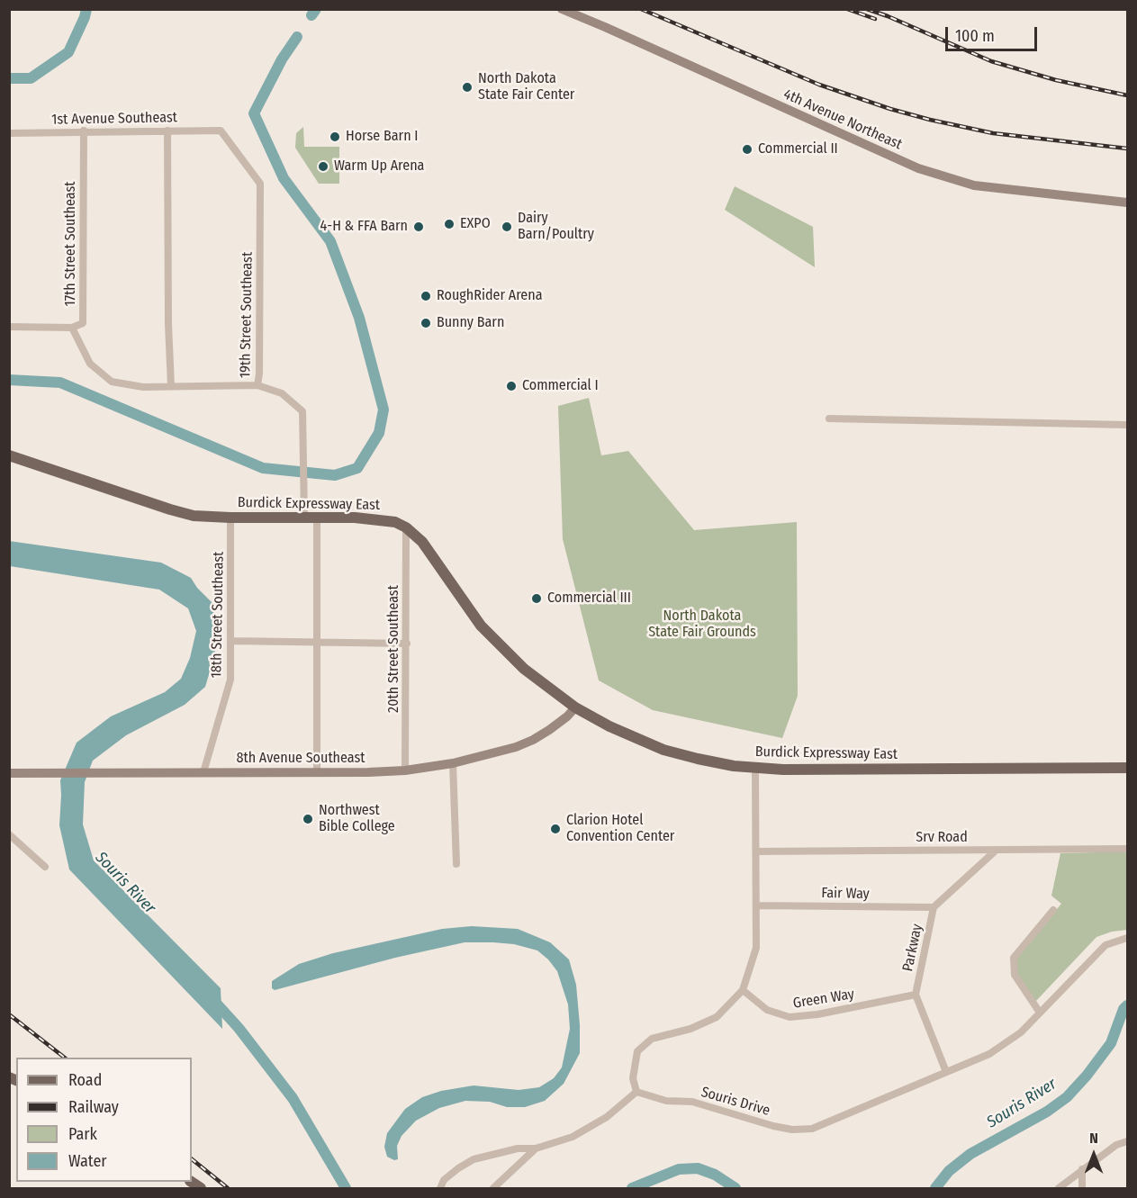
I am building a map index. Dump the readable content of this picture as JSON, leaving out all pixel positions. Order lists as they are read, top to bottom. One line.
{"streets":{"main road":["Burdick Expressway East"],"street":["1st Avenue Southeast","4th Avenue Northeast","17th Street Southeast","19th Street Southeast","18th Street Southeast","20th Street Southeast","8th Avenue Southeast","Srv Road","Fair Way","Parkway","Green Way","Souris Drive"]},"crossings":[["1st Avenue Southeast","17th Street Southeast"],["1st Avenue Southeast","19th Street Southeast"],["19th Street Southeast","Burdick Expressway East"],["Burdick Expressway East","18th Street Southeast"],["Burdick Expressway East","20th Street Southeast"],["Burdick Expressway East","8th Avenue Southeast"],["18th Street Southeast","8th Avenue Southeast"],["20th Street Southeast","8th Avenue Southeast"],["Srv Road","Parkway"],["Fair Way","Parkway"],["Parkway","Green Way"],["Parkway","Souris Drive"]],"water":["Souris River"],"parks":["North Dakota State Fair Grounds"],"places":["North Dakota State Fair Center","Horse Barn I","Commercial II","Warm Up Arena","EXPO","4-H & FFA Barn","Dairy Barn/Poultry","RoughRider Arena","Bunny Barn","Commercial I","Commercial III","Northwest Bible College","Clarion Hotel Convention Center"],"legend":["Road","Railway","Park","Water"],"scale_bar":"100 m","north":"top"}
